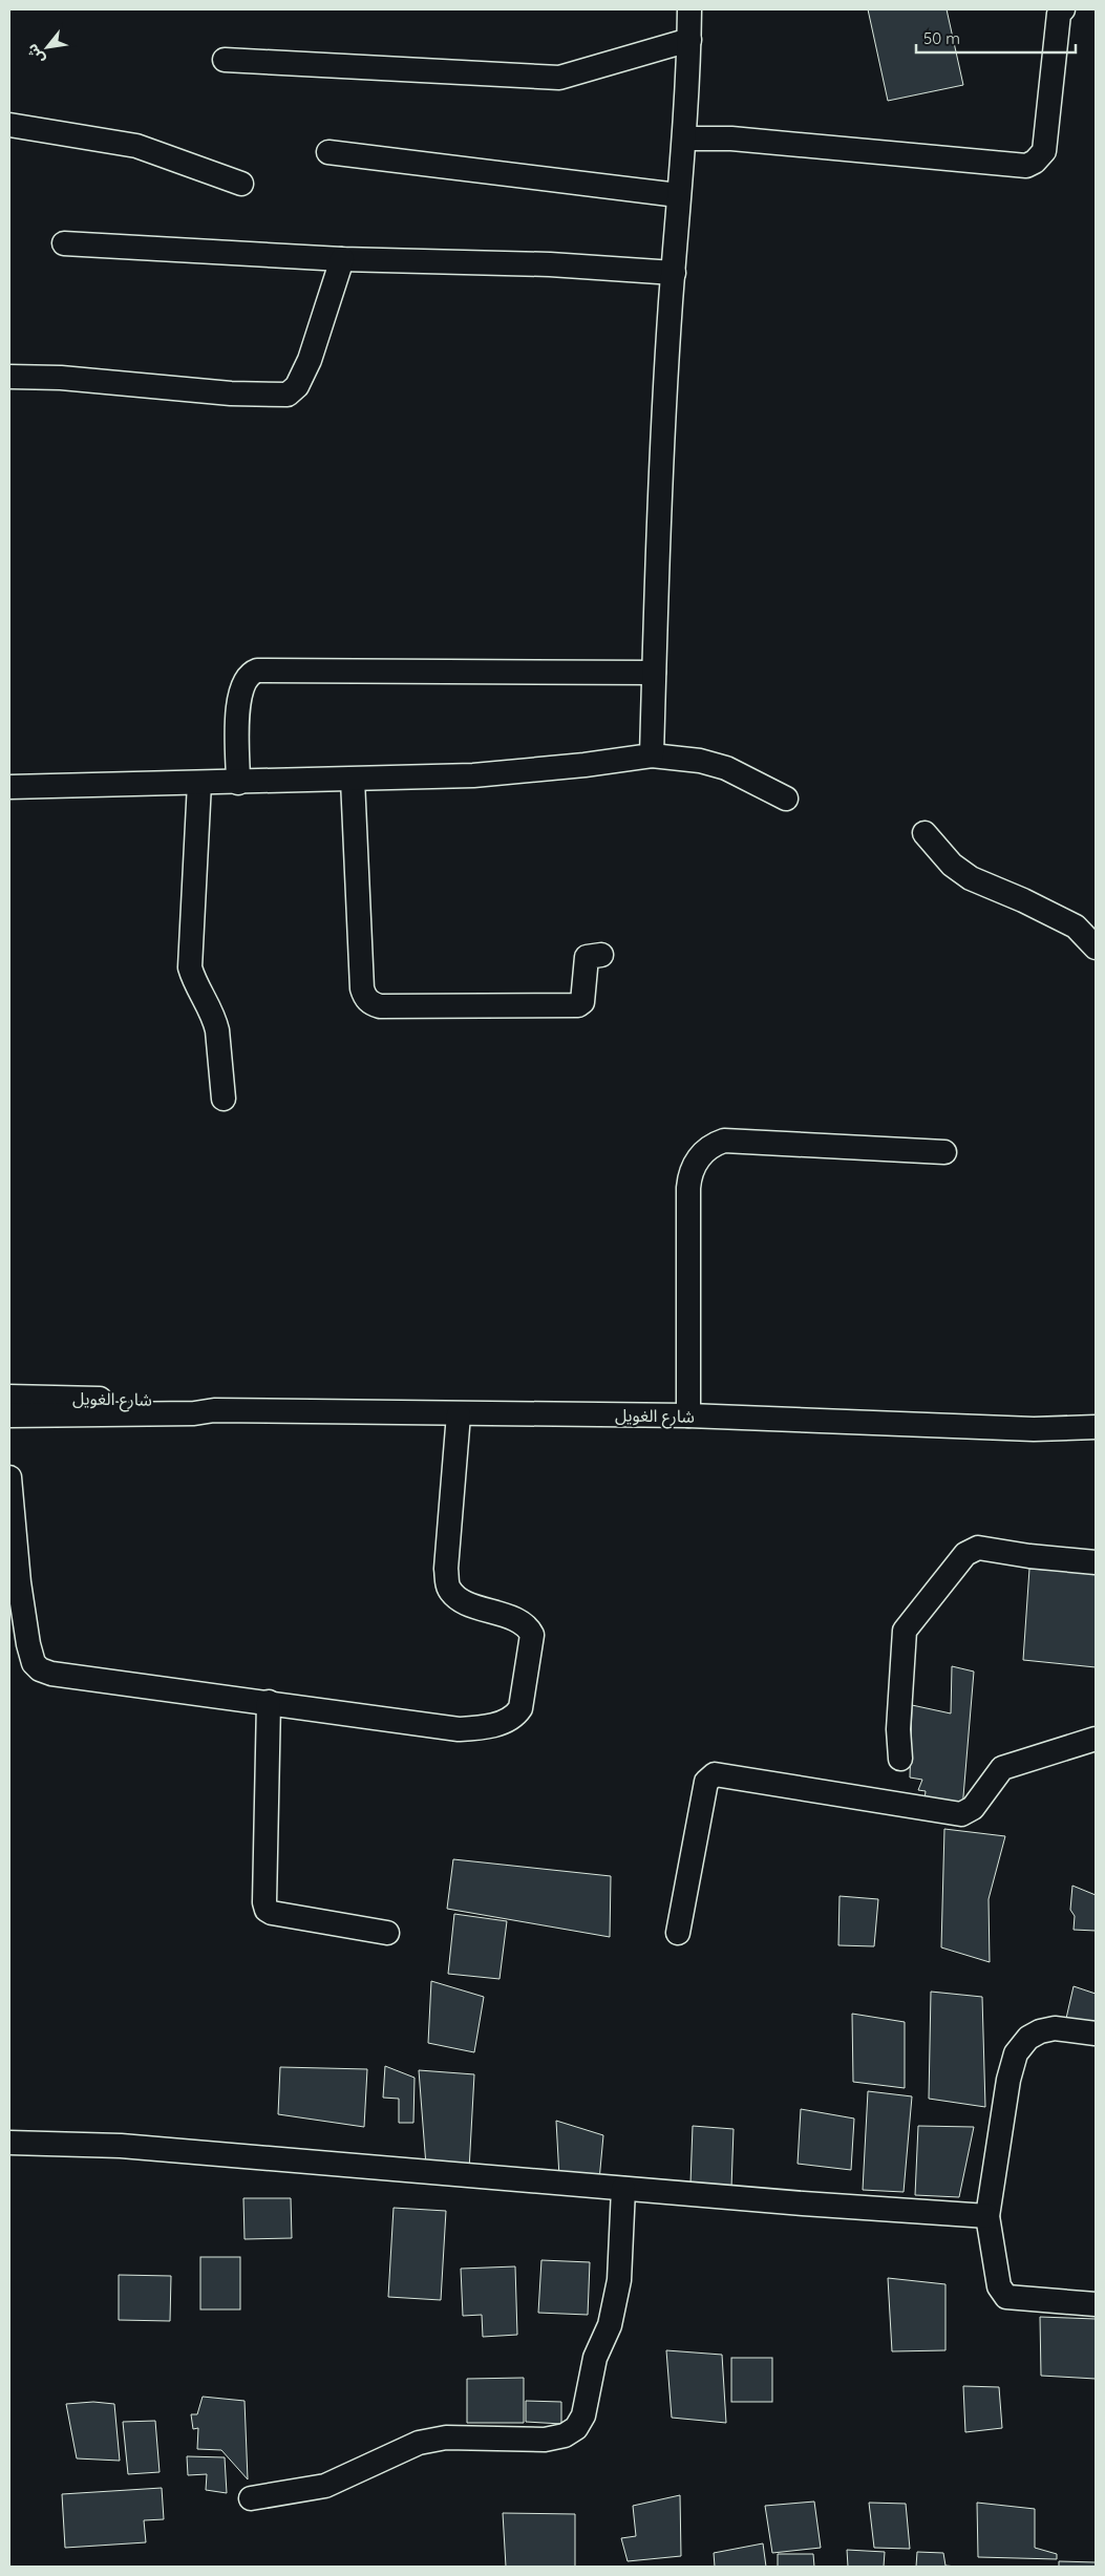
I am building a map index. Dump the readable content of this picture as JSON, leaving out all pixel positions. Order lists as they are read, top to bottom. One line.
{"streets":{"street":["شارع الغويل"]},"scale_bar":"50 m","north":"bottom left"}
